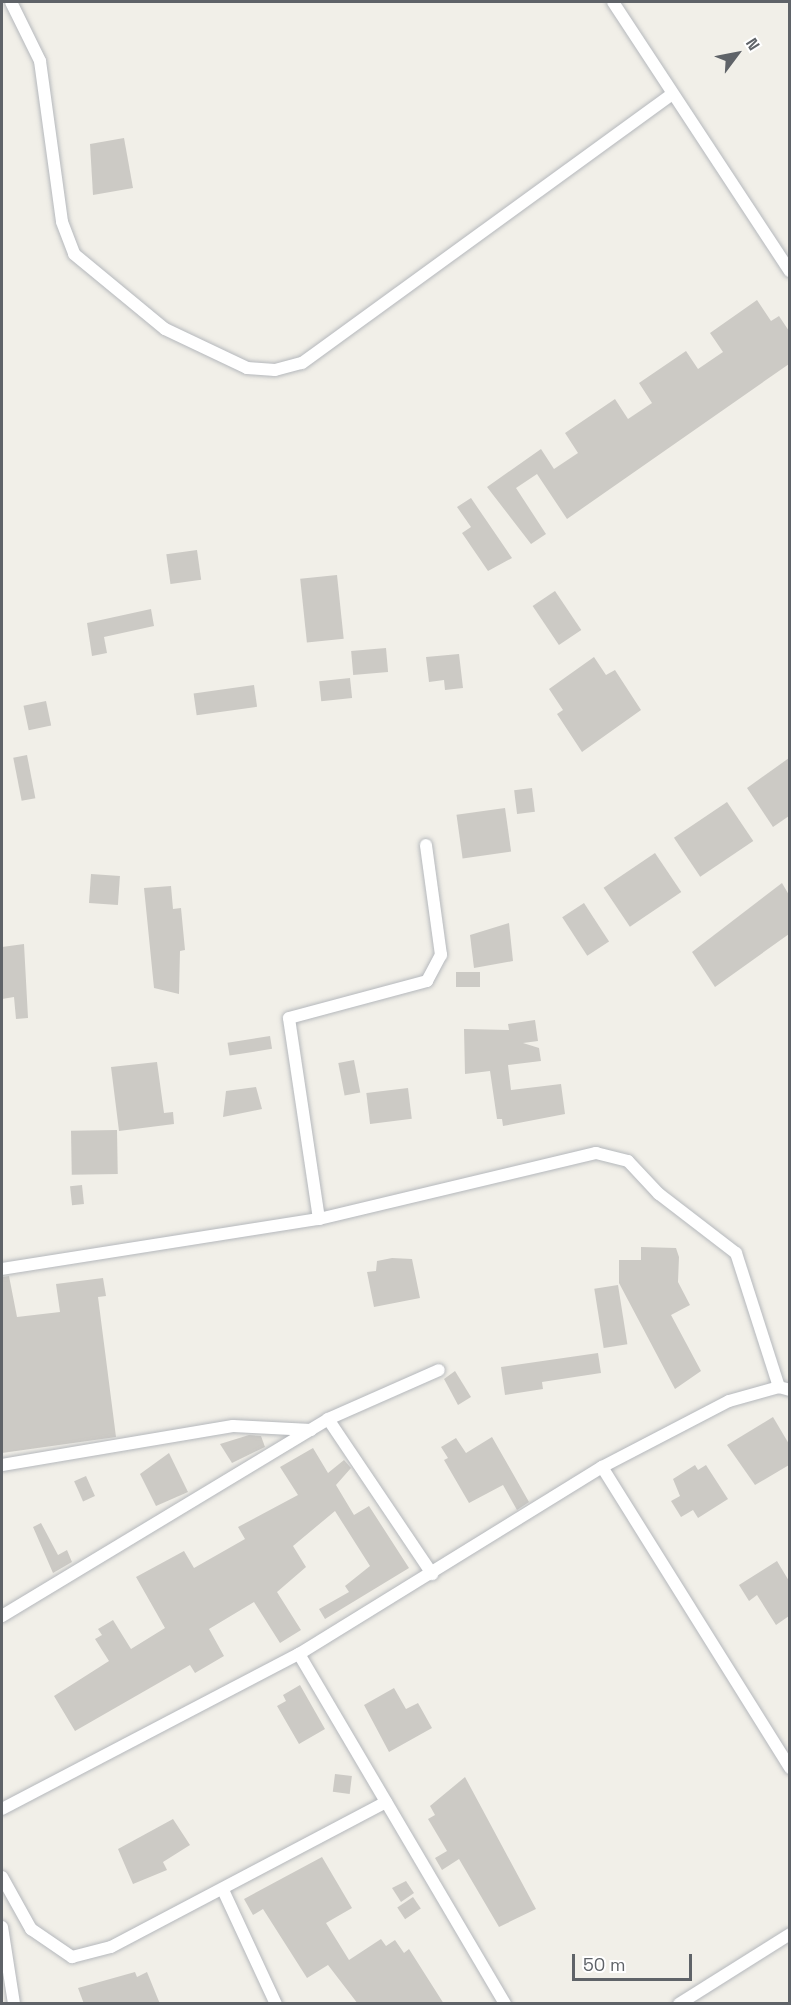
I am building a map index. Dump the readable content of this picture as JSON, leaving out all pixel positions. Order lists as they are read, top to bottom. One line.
{"scale_bar":"50 m","north":"top right"}
